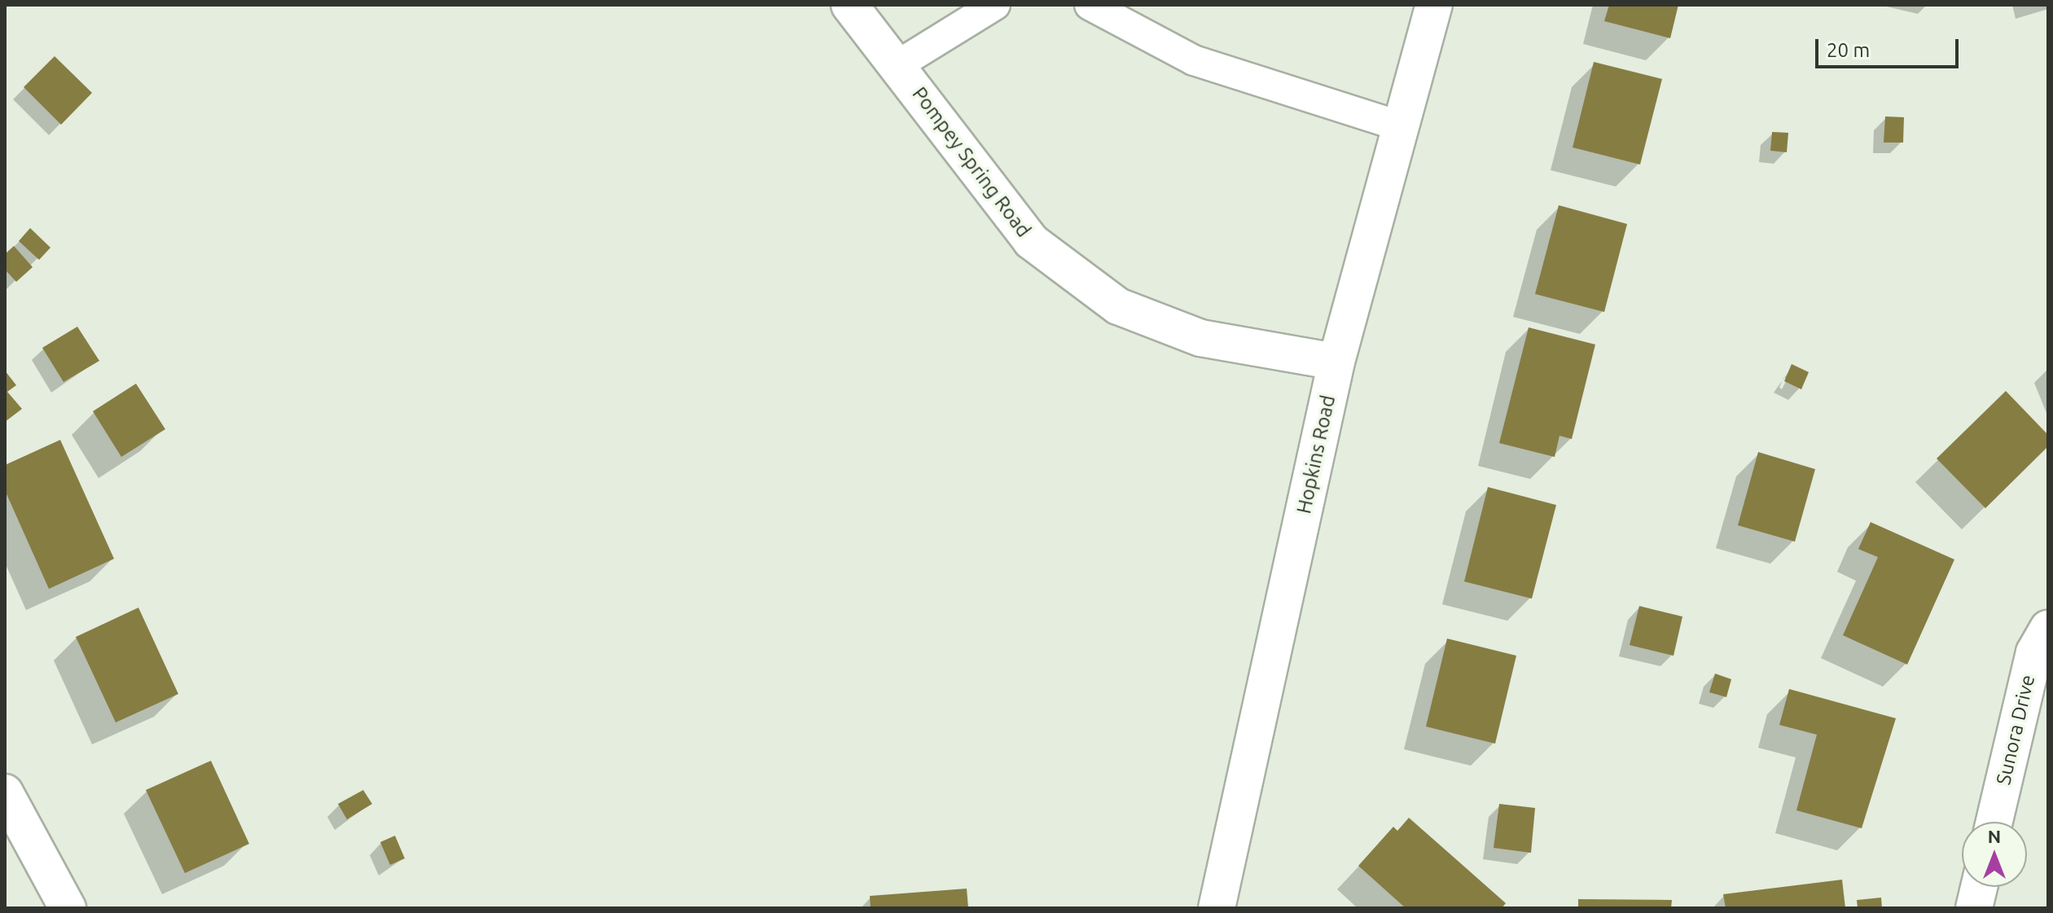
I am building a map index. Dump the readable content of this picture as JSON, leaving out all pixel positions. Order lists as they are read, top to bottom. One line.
{"streets":{"street":["Pompey Spring Road","Hopkins Road","Sunora Drive"]},"crossings":[["Pompey Spring Road","Hopkins Road"]],"scale_bar":"20 m","north":"top"}
